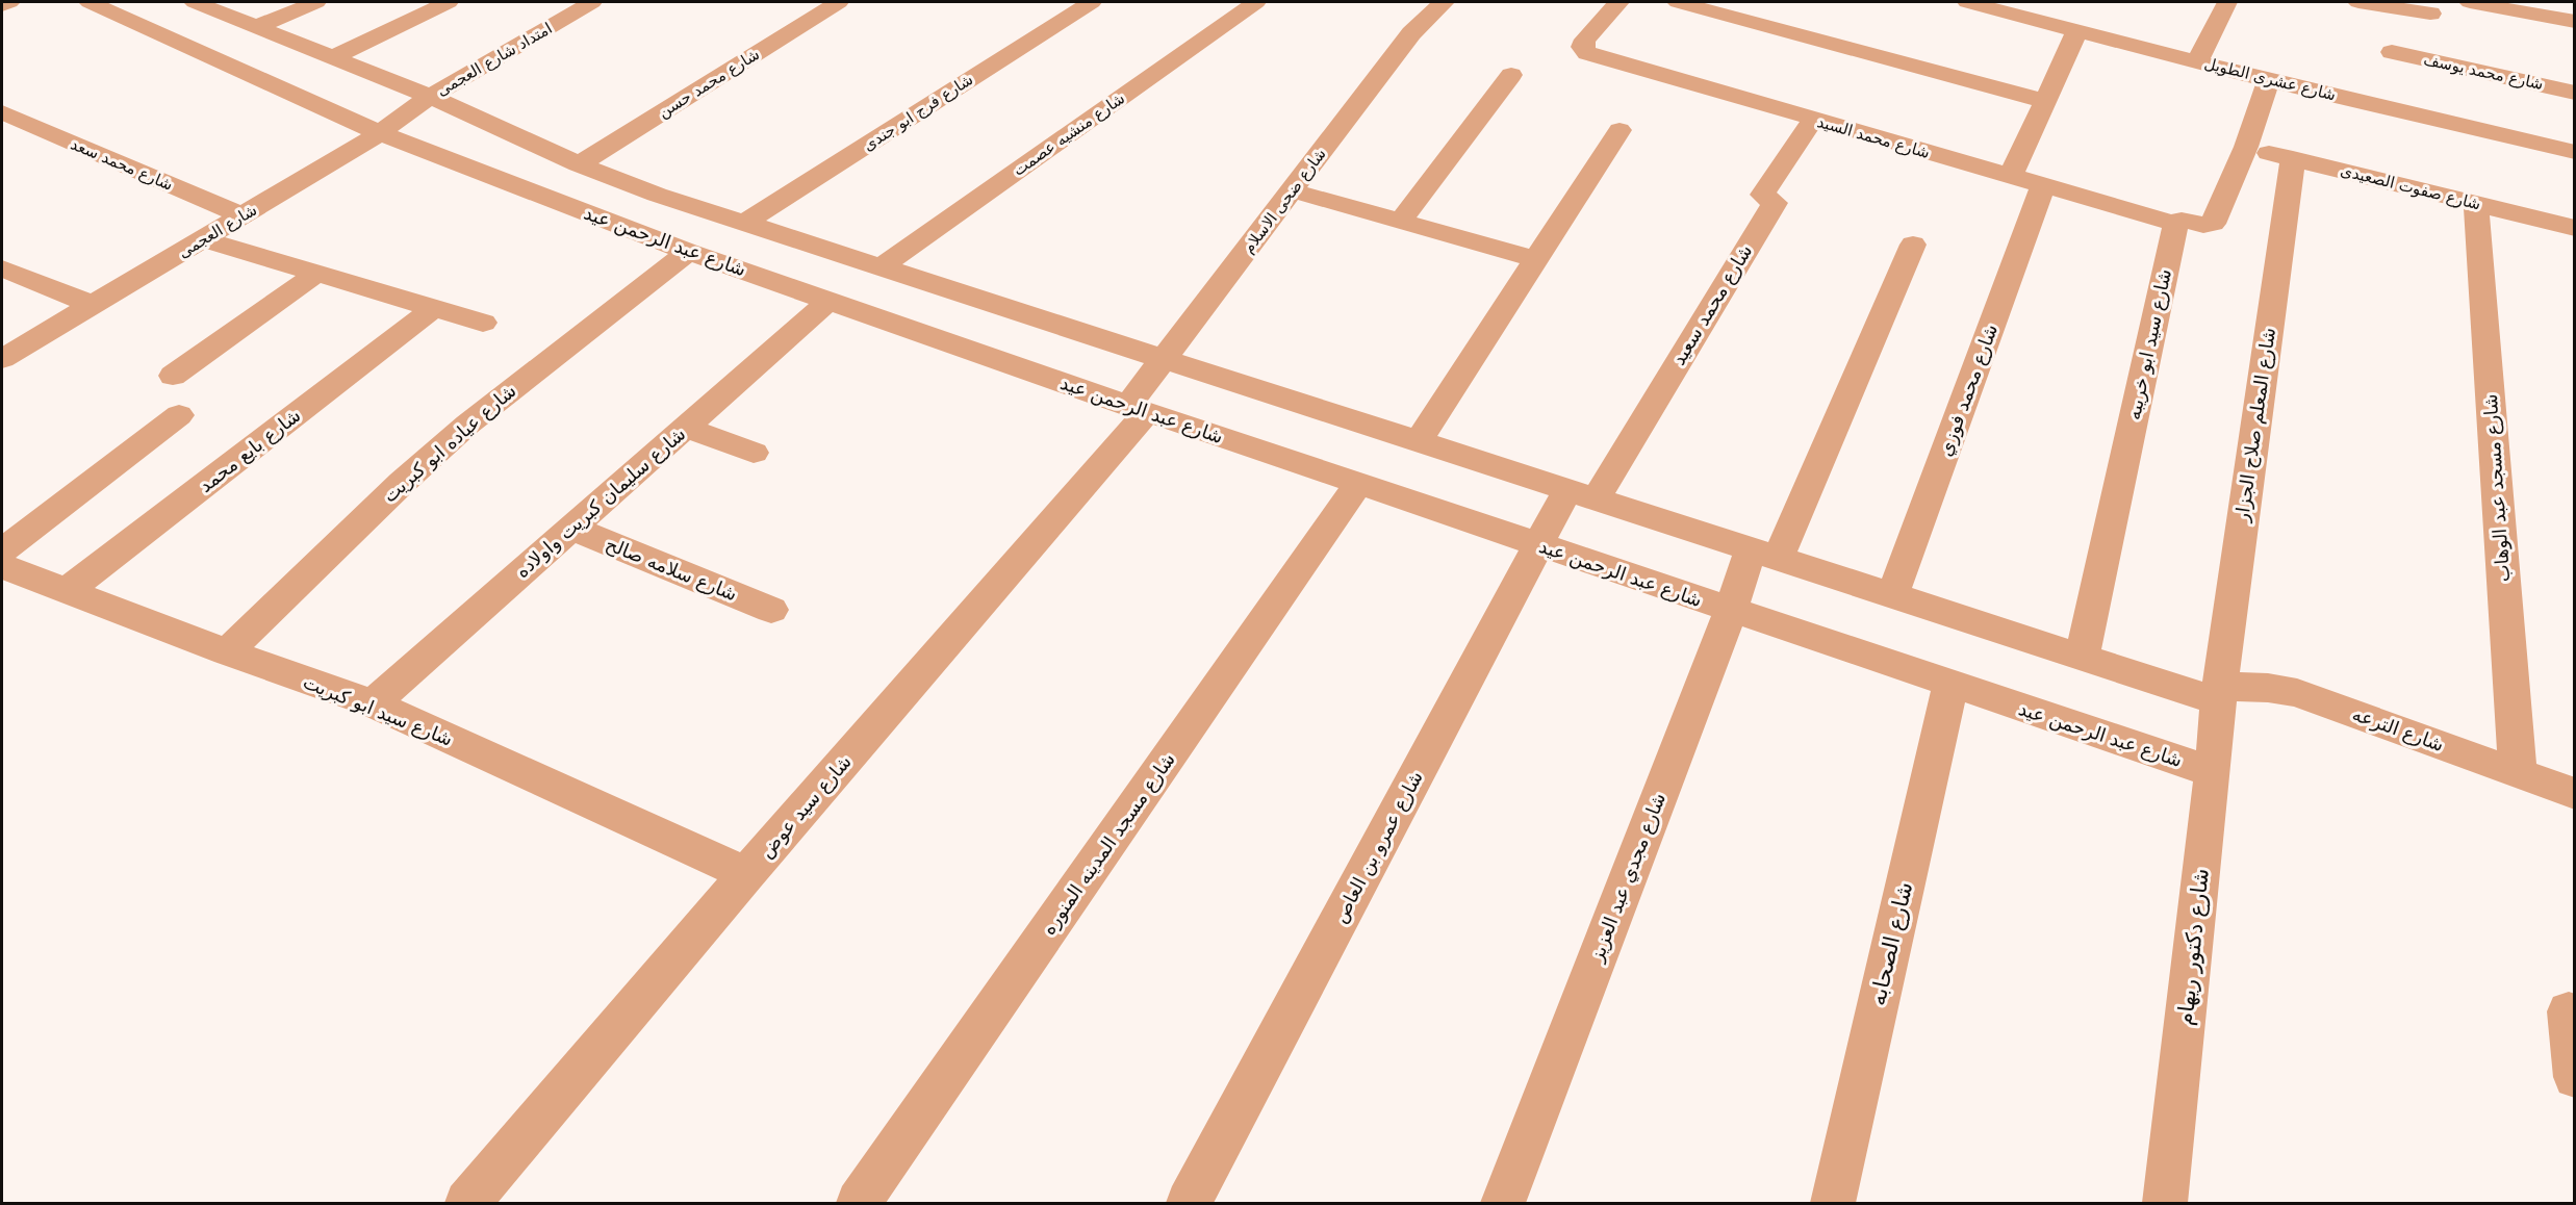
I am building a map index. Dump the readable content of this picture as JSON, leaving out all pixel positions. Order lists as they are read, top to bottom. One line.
{"streets":{"street":["امتداد شارع العجمى","شارع محمد يوسف","شارع عشرى الطويل","شارع محمد حسن","شارع فرج ابو جندى","شارع منشيه عصمت","شارع محمد السيد","شارع محمد سعد","شارع صفوت الصعيدى","شارع ضحى الاسلام","شارع العجمى","شارع عبد الرحمن عيد","شارع محمد سعيد","شارع سيد ابو خريبه","شارع محمد فوزي","شارع المعلم صلاح الجزار","شارع عياده ابو كبريت","شارع بايع محمد","شارع مسجد عبد الوهاب","شارع سليمان كبريت واولاده","شارع سلامه صالح","شارع سيد ابو كبريت","شارع الترعه","شارع سيد عوض","شارع مسجد المدينه المنوره","شارع عمرو بن العاص","شارع مجدي عبد العزيز","شارع الصحابه","شارع دكتور ريهام"]},"crossings":[["امتداد شارع العجمى","شارع العجمى"],["شارع محمد السيد","شارع محمد سعيد"],["شارع محمد السيد","شارع سيد ابو خريبه"],["شارع محمد السيد","شارع محمد فوزي"],["شارع محمد سعد","شارع العجمى"],["شارع صفوت الصعيدى","شارع المعلم صلاح الجزار"],["شارع صفوت الصعيدى","شارع مسجد عبد الوهاب"],["شارع ضحى الاسلام","شارع عبد الرحمن عيد"],["شارع ضحى الاسلام","شارع سيد عوض"],["شارع العجمى","شارع عبد الرحمن عيد"],["شارع عبد الرحمن عيد","شارع عياده ابو كبريت"],["شارع عبد الرحمن عيد","شارع سليمان كبريت واولاده"],["شارع عبد الرحمن عيد","شارع سيد عوض"],["شارع عبد الرحمن عيد","شارع مسجد المدينه المنوره"],["شارع عبد الرحمن عيد","شارع عمرو بن العاص"],["شارع عبد الرحمن عيد","شارع مجدي عبد العزيز"],["شارع عبد الرحمن عيد","شارع الصحابه"],["شارع عبد الرحمن عيد","شارع دكتور ريهام"],["شارع محمد سعيد","شارع عمرو بن العاص"],["شارع المعلم صلاح الجزار","شارع الترعه"],["شارع المعلم صلاح الجزار","شارع دكتور ريهام"],["شارع عياده ابو كبريت","شارع سيد ابو كبريت"],["شارع بايع محمد","شارع سيد ابو كبريت"],["شارع مسجد عبد الوهاب","شارع الترعه"],["شارع سليمان كبريت واولاده","شارع سلامه صالح"],["شارع سليمان كبريت واولاده","شارع سيد ابو كبريت"],["شارع سيد ابو كبريت","شارع سيد عوض"],["شارع الترعه","شارع دكتور ريهام"]]}
